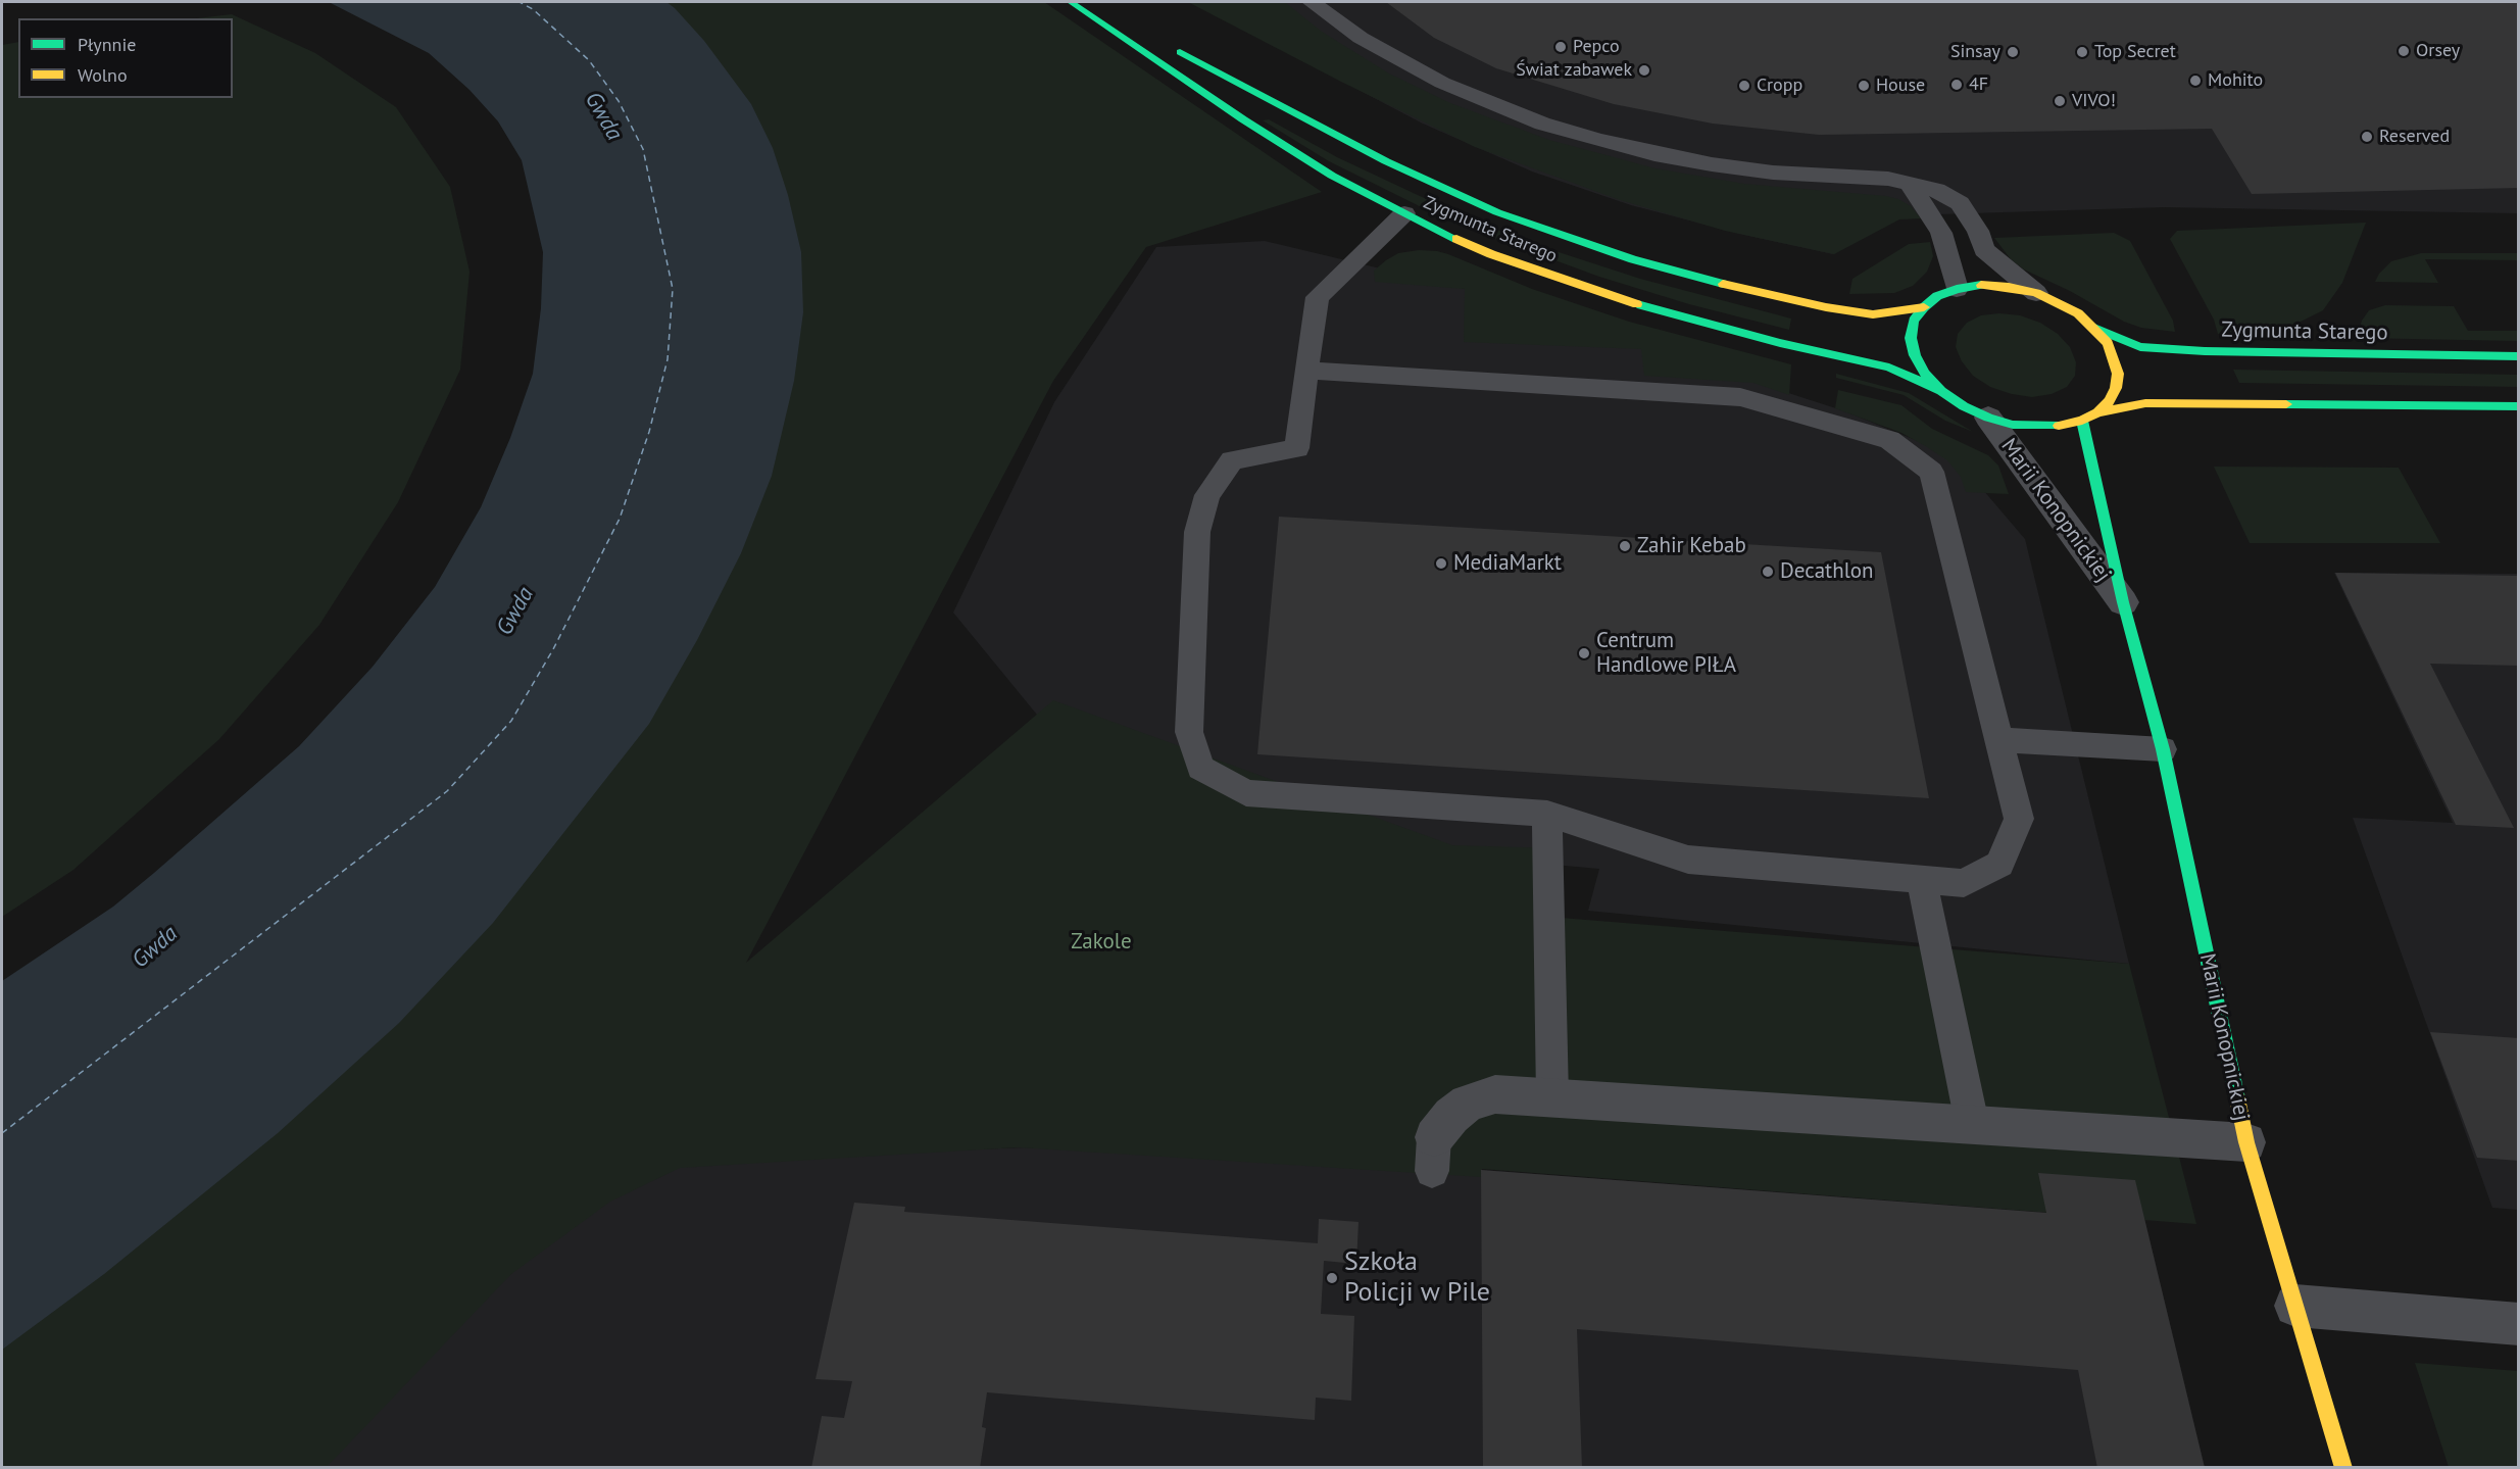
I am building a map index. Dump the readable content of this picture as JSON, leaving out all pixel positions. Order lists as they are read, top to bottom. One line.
{"streets":{"street":["Zygmunta Starego","Marii Konopnickiej"]},"crossings":[["Zygmunta Starego","Marii Konopnickiej"]],"water":["Gwda"],"parks":["Zakole"],"places":["Pepco","Orsey","Sinsay","Top Secret","Świat zabawek","Mohito","4F","Cropp","House","VIVO!","Reserved","Zahir Kebab","MediaMarkt","Decathlon","Centrum Handlowe PIŁA","Szkoła Policji w Pile"],"legend":["Płynnie","Wolno"]}
